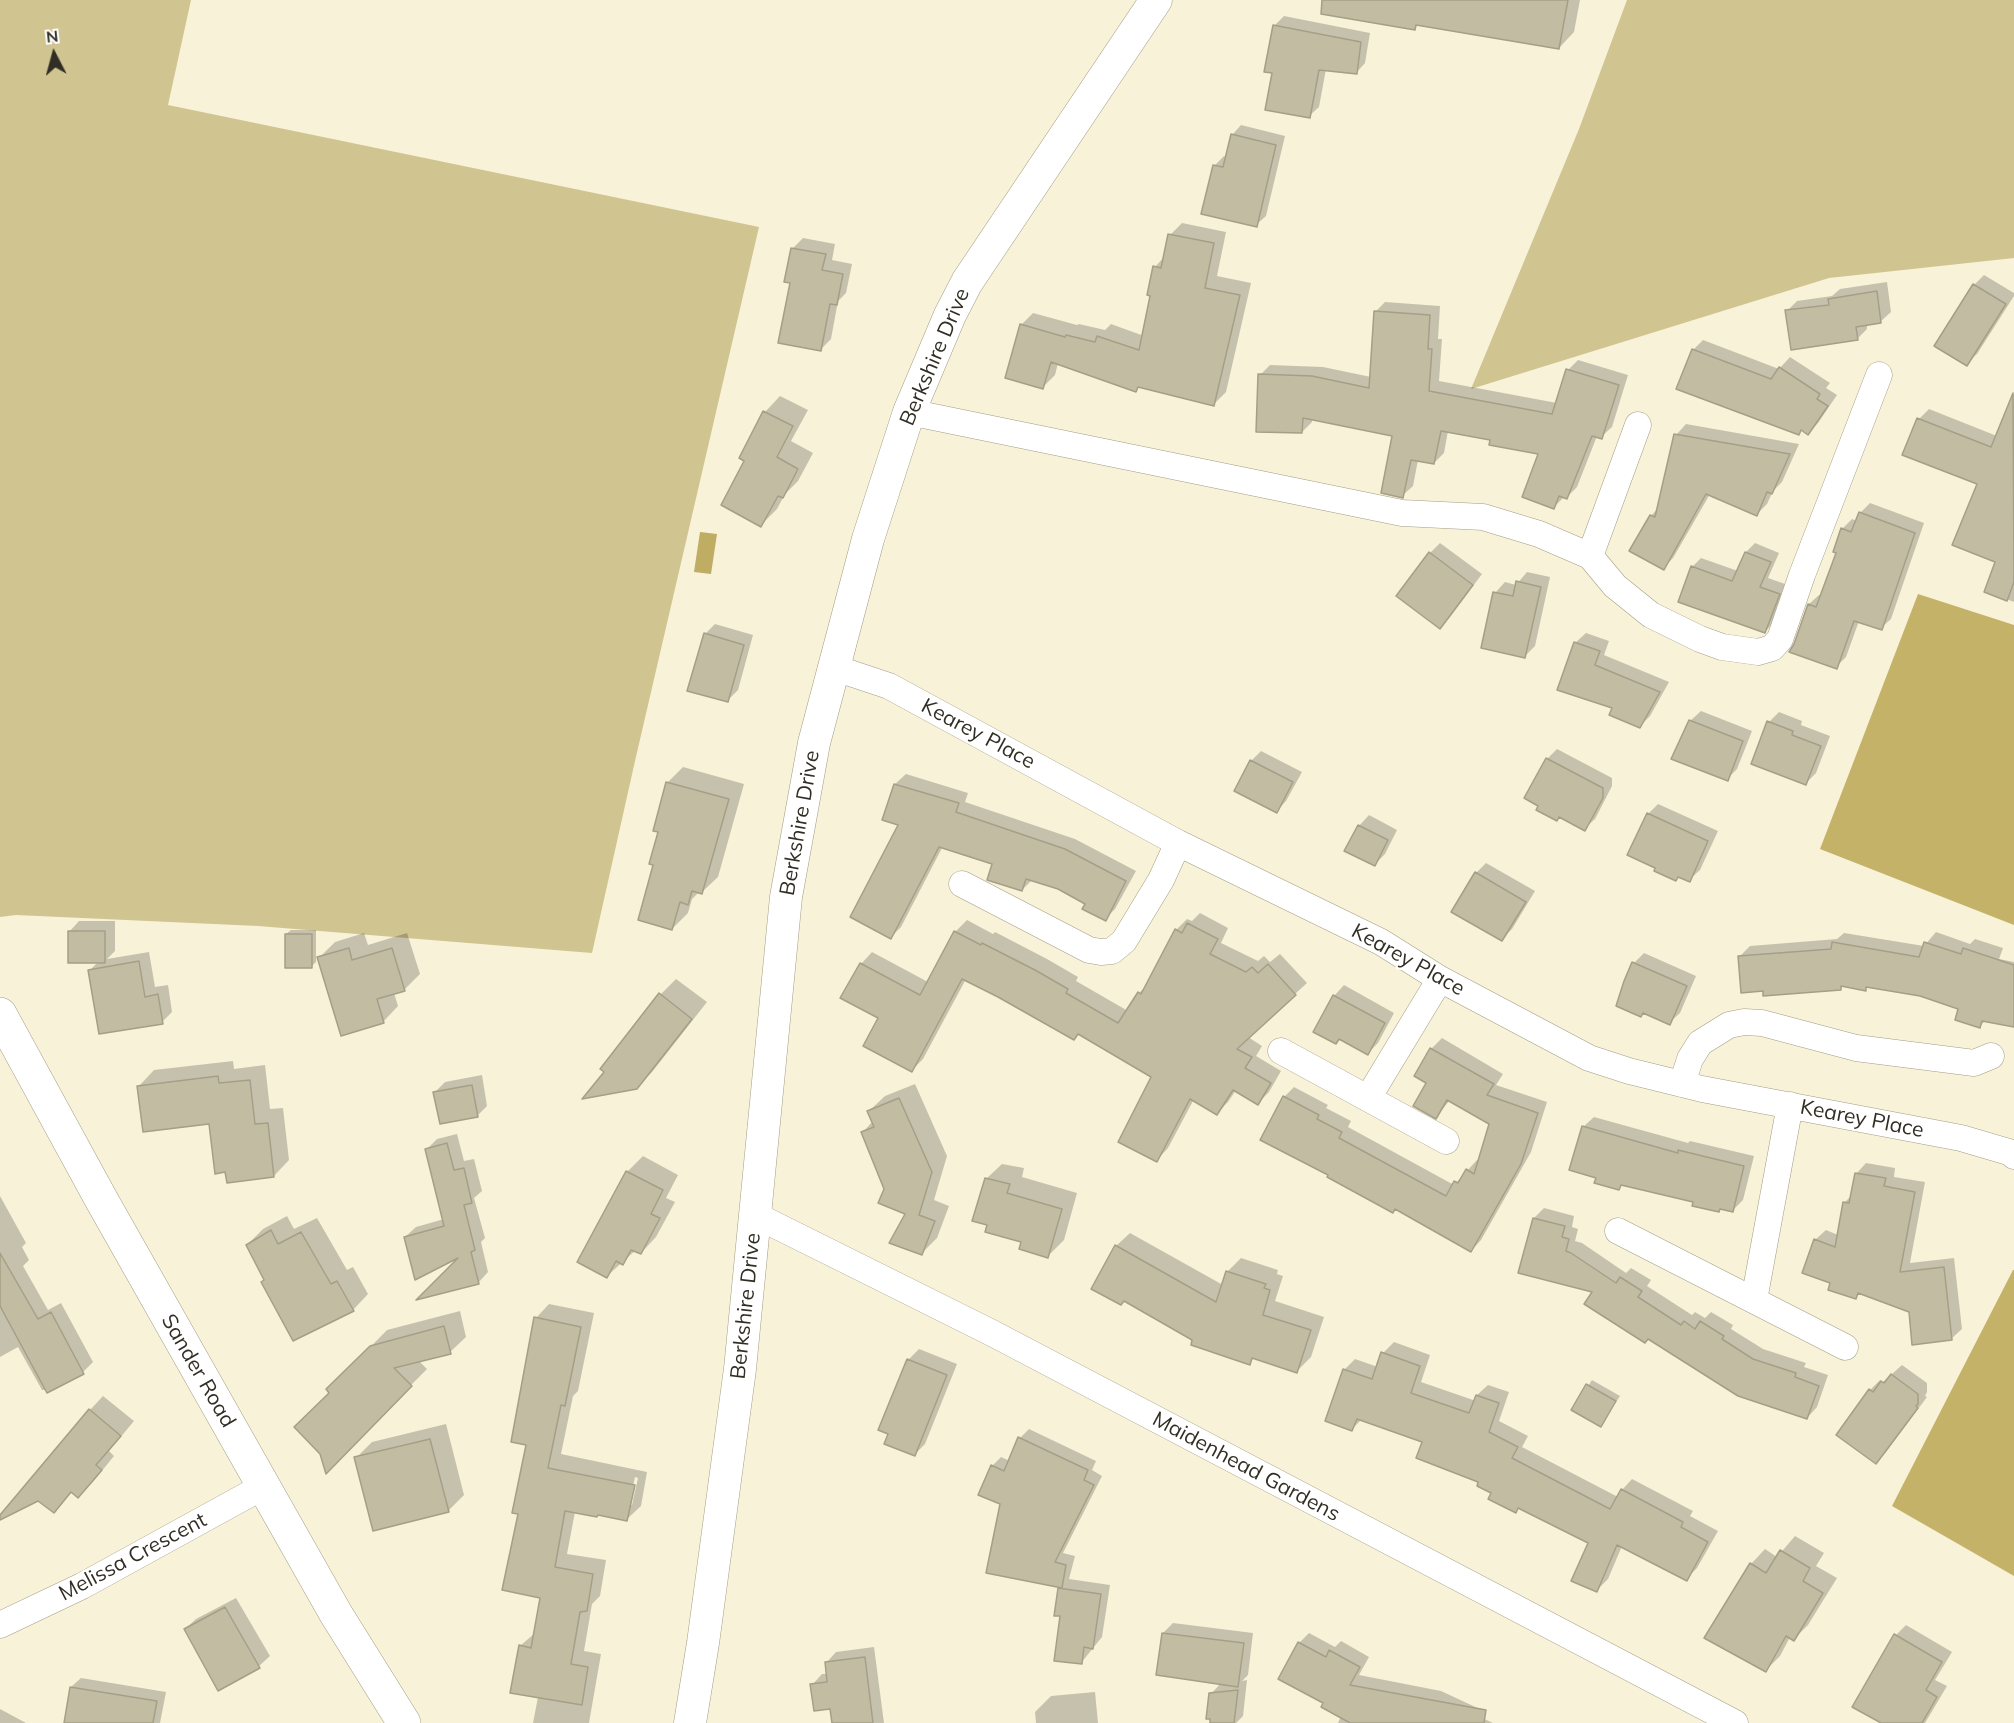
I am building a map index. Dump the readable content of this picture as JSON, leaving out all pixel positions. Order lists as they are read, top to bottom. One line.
{"streets":{"main road":["Sander Road"],"street":["Berkshire Drive","Kearey Place","Maidenhead Gardens","Melissa Crescent"]},"crossings":[["Berkshire Drive","Kearey Place"],["Berkshire Drive","Maidenhead Gardens"],["Sander Road","Melissa Crescent"]],"north":"top"}
